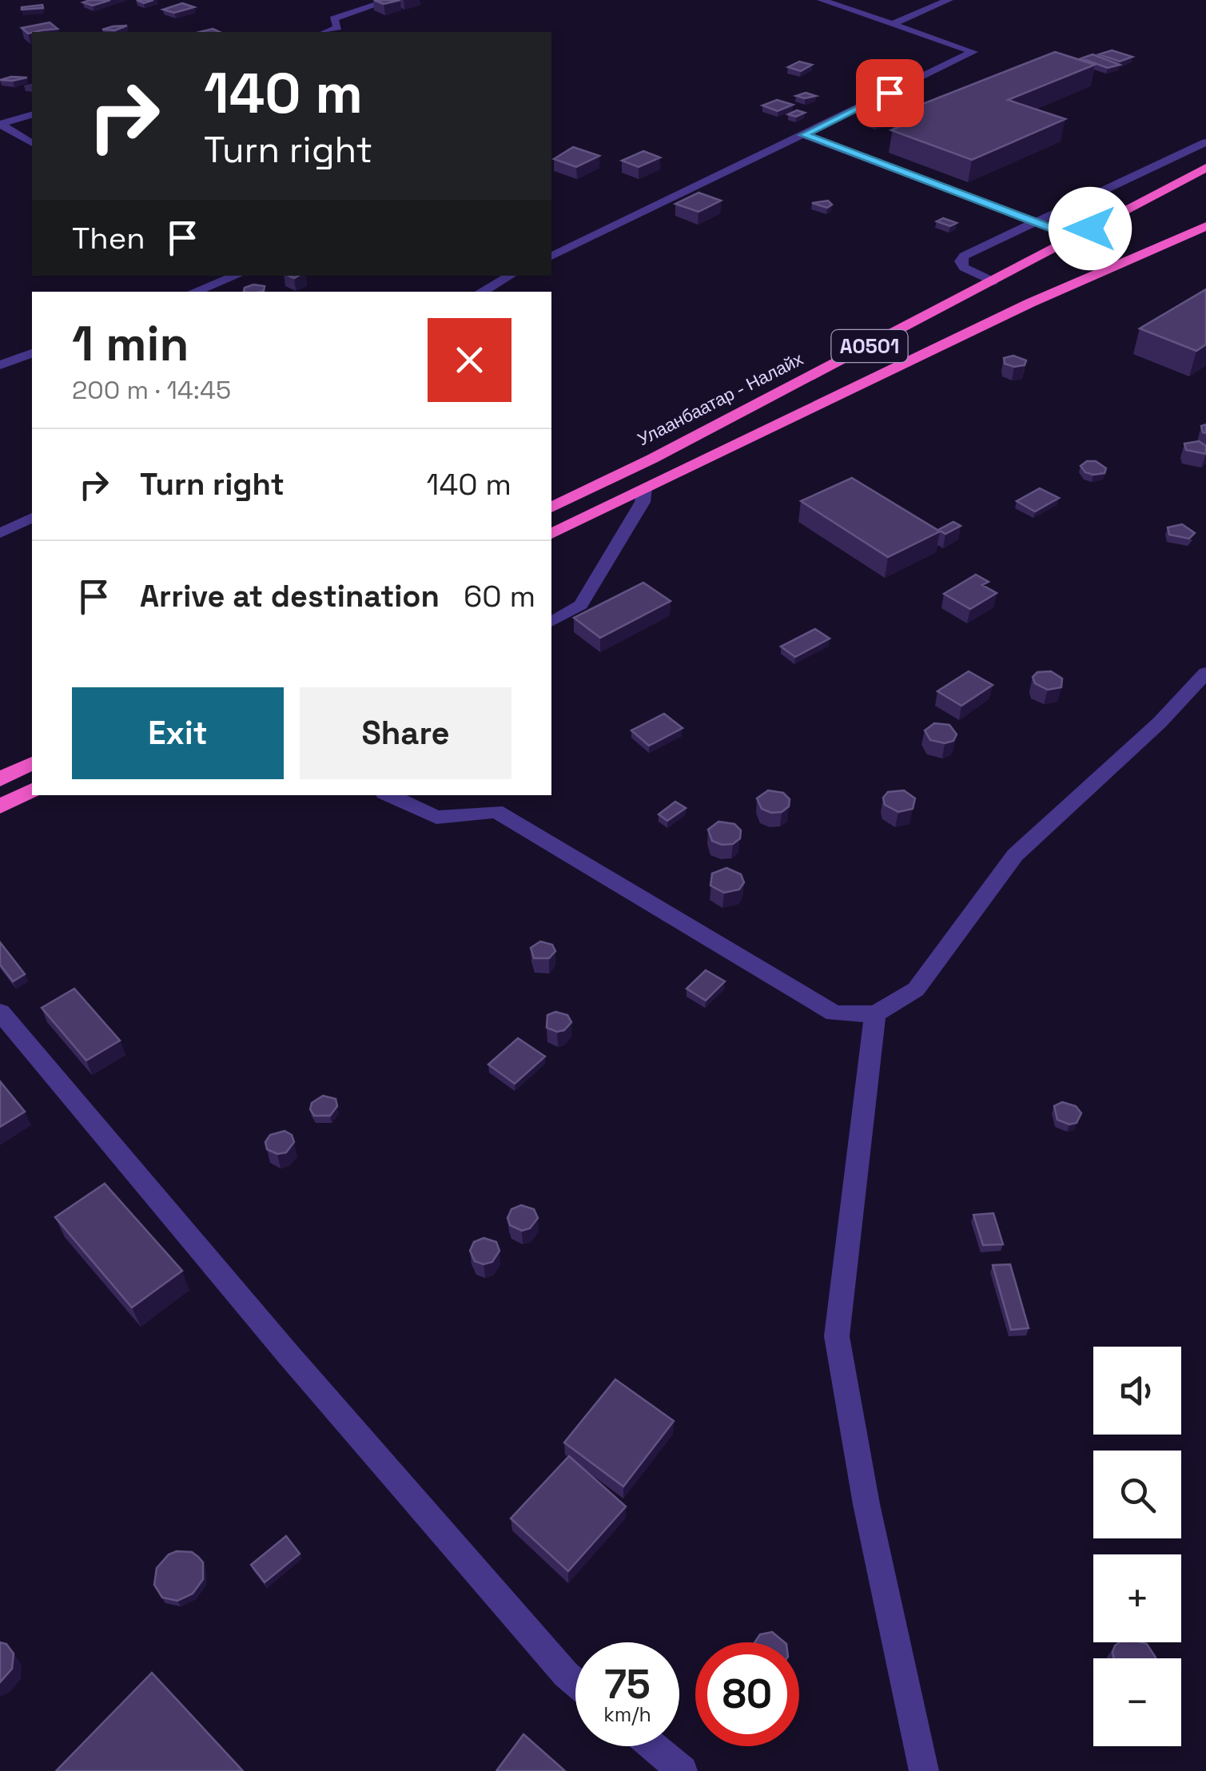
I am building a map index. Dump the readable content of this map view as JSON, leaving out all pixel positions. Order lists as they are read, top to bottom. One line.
{"streets":{"highway":["A0501","Улаанбаатар - Налайх"]},"page":{"turn":["140 m","Turn right"],"then":"Then","heading":["1 min","200 m · 14:45"],"list":[{"name":"Turn right","value":"140 m"},{"name":"Arrive at destination","value":"60 m"}],"buttons":["Exit","Share"],"map_buttons":["+","−"],"speed":"75 km/h","limit":"80"}}
